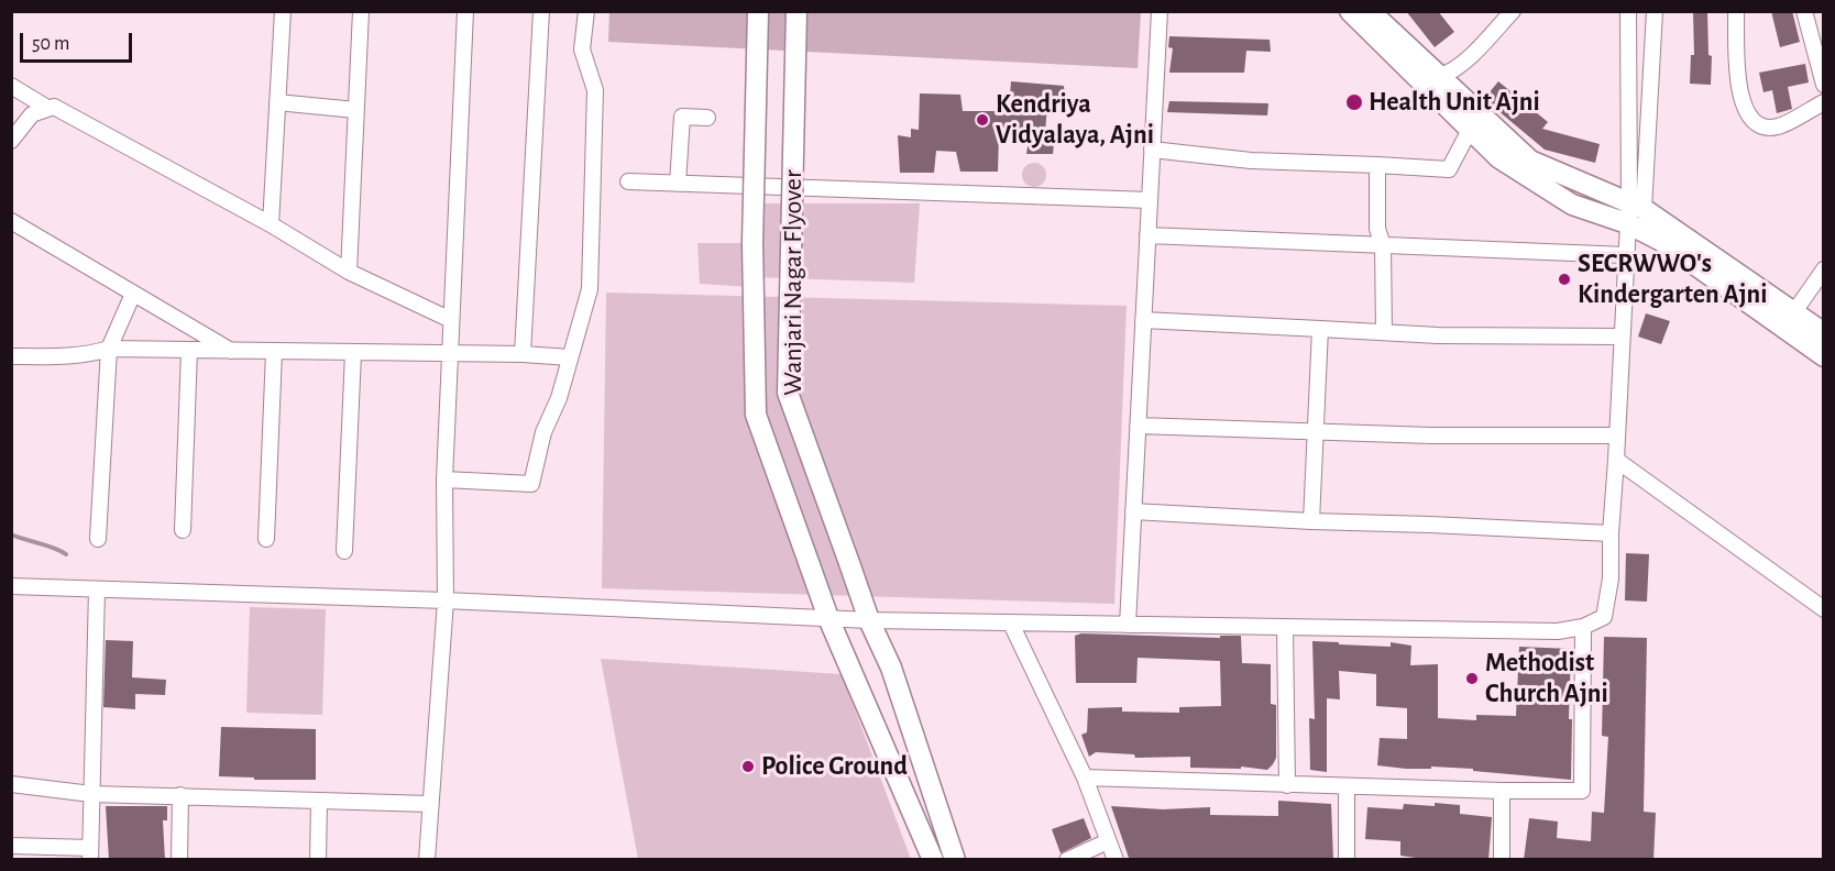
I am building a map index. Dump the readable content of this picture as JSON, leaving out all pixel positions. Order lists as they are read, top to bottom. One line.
{"streets":{"main road":["Wanjari Nagar Flyover"]},"places":["Health Unit Ajni","Kendriya Vidyalaya, Ajni","SECRWWO's Kindergarten Ajni","Methodist Church Ajni","Police Ground"],"scale_bar":"50 m"}
